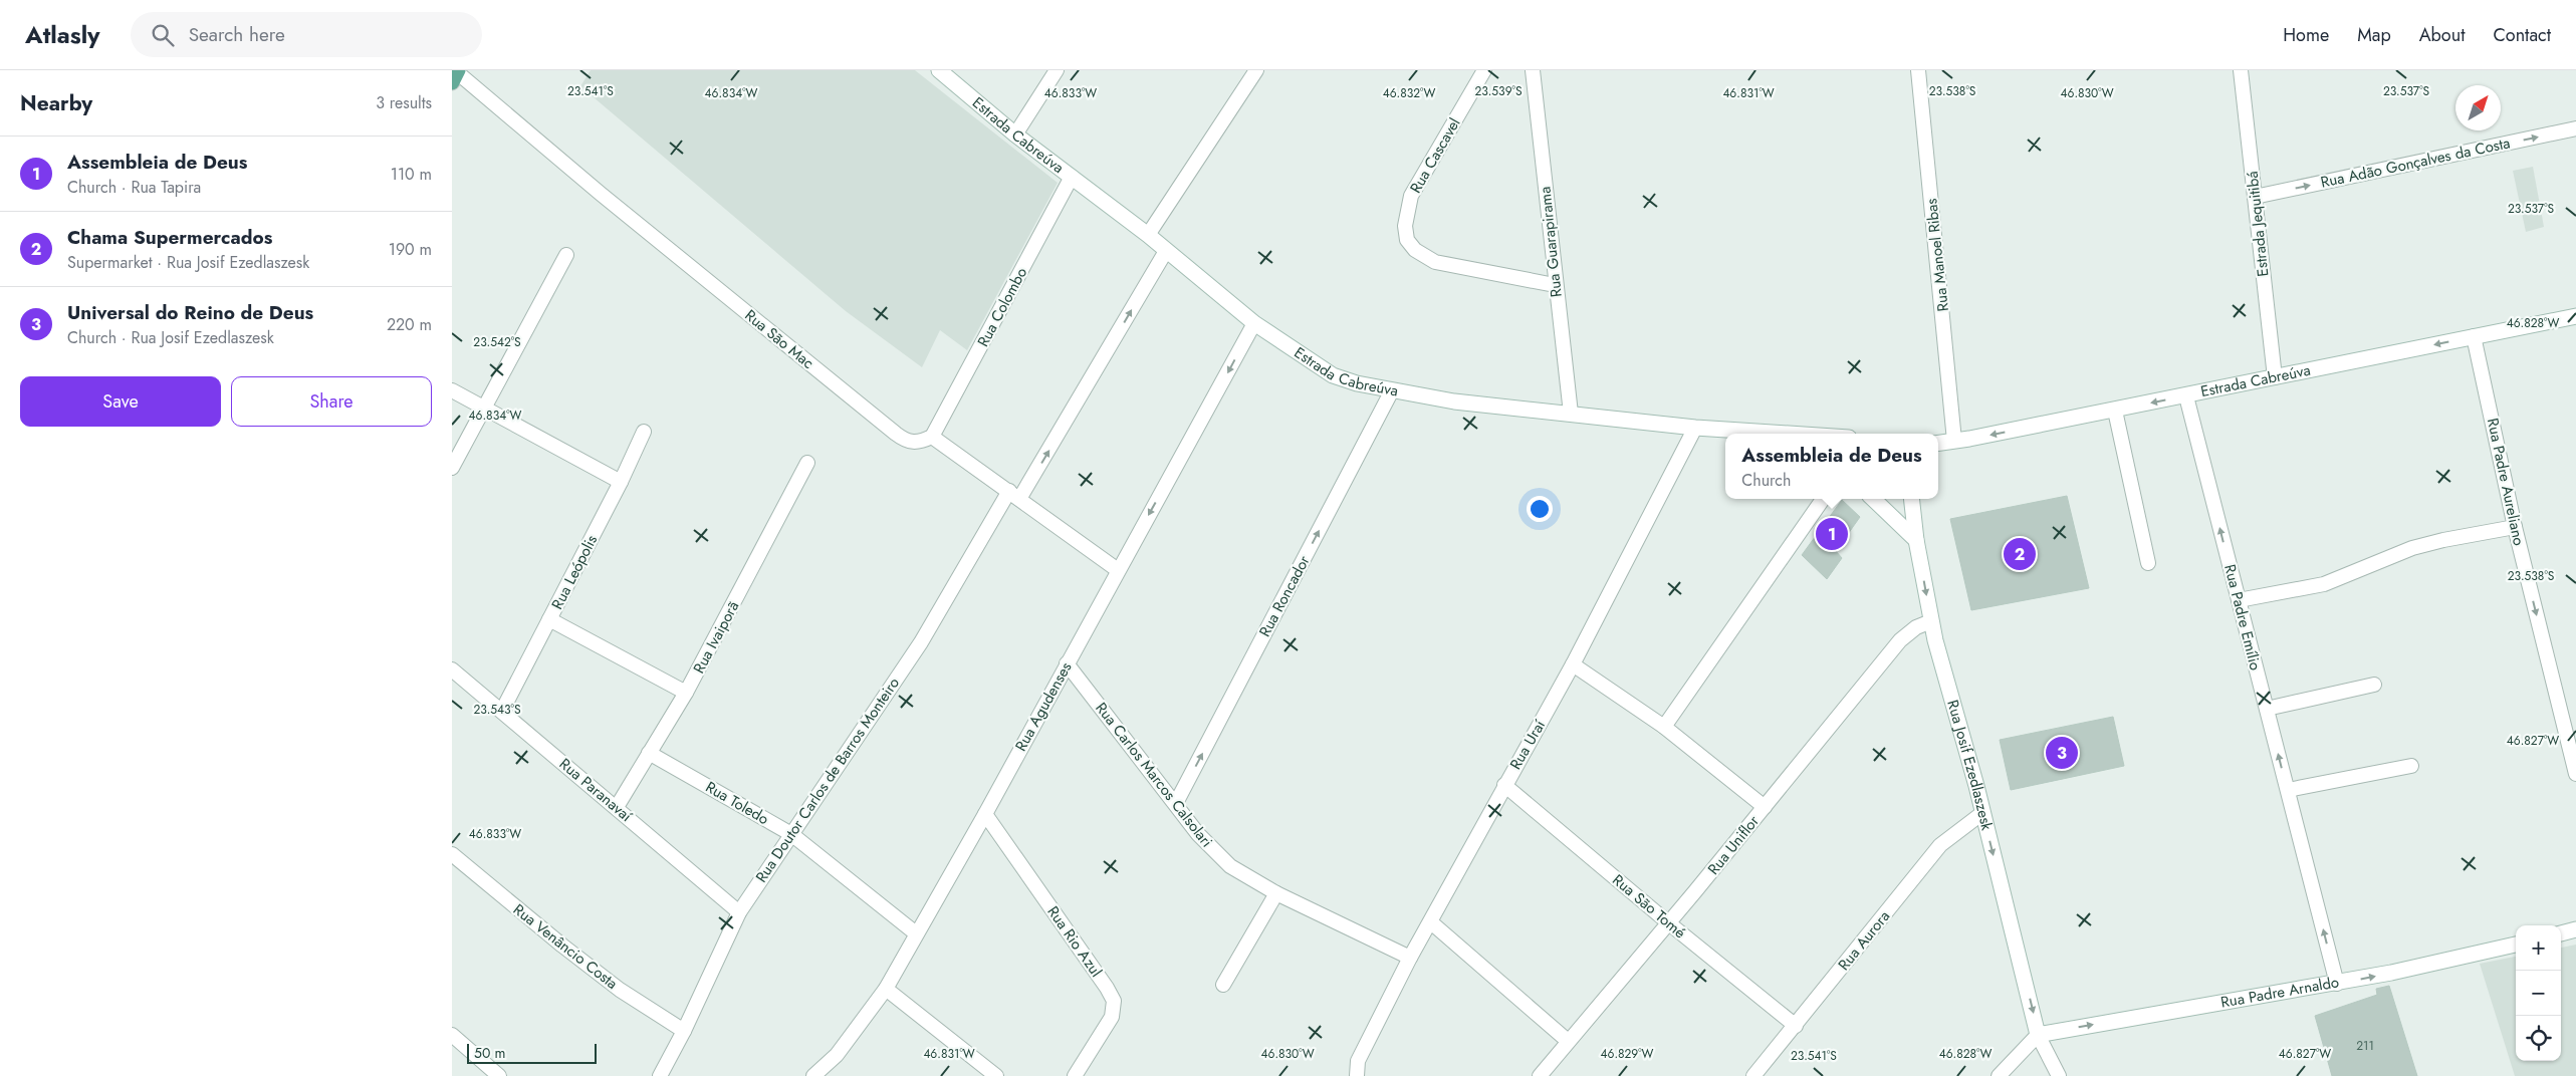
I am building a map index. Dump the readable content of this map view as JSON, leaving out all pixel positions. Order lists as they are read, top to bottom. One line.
{"streets":{"main road":["Estrada Cabreúva","Rua Josif Ezedlaszesk","Rua Padre Arnaldo"],"street":["Rua Cascavel","Rua Adão Gonçalves da Costa","Estrada Jequitibá","Rua Guarapirama","Rua Manoel Ribas","Rua Colombo","Rua São Mac","Rua Padre Aureliano","Rua Leópolis","Rua Roncador","Rua Padre Emílio","Rua Ivaiporã","Rua Agudenses","Rua Uraí","Rua Carlos Marcos Calsolari","Rua Doutor Carlos de Barros Monteiro","Rua Paranavaí","Rua Toledo","Rua Uniflor","Rua São Tomé","Rua Aurora","Rua Rio Azul","Rua Venâncio Costa"]},"crossings":[["Estrada Cabreúva","Estrada Jequitibá"],["Estrada Cabreúva","Rua Guarapirama"],["Estrada Cabreúva","Rua Manoel Ribas"],["Estrada Cabreúva","Rua Colombo"],["Estrada Cabreúva","Rua Padre Aureliano"],["Estrada Cabreúva","Rua Roncador"],["Estrada Cabreúva","Rua Padre Emílio"],["Estrada Cabreúva","Rua Agudenses"],["Estrada Cabreúva","Rua Uraí"],["Estrada Cabreúva","Rua Doutor Carlos de Barros Monteiro"],["Rua Cascavel","Rua Guarapirama"],["Rua Adão Gonçalves da Costa","Estrada Jequitibá"],["Rua Colombo","Rua São Mac"],["Rua Leópolis","Rua Paranavaí"],["Rua Roncador","Rua Carlos Marcos Calsolari"],["Rua Padre Emílio","Rua Padre Arnaldo"],["Rua Ivaiporã","Rua Paranavaí"],["Rua Ivaiporã","Rua Toledo"],["Rua Agudenses","Rua Carlos Marcos Calsolari"],["Rua Agudenses","Rua Toledo"],["Rua Agudenses","Rua Rio Azul"],["Rua Uraí","Rua Carlos Marcos Calsolari"],["Rua Uraí","Rua São Tomé"],["Rua Josif Ezedlaszesk","Rua Uniflor"],["Rua Josif Ezedlaszesk","Rua Aurora"],["Rua Josif Ezedlaszesk","Rua Padre Arnaldo"],["Rua Doutor Carlos de Barros Monteiro","Rua Paranavaí"],["Rua Doutor Carlos de Barros Monteiro","Rua Toledo"],["Rua Doutor Carlos de Barros Monteiro","Rua Venâncio Costa"],["Rua Uniflor","Rua São Tomé"],["Rua São Tomé","Rua Aurora"]],"one_way":["Rua Adão Gonçalves da Costa","Rua Padre Aureliano","Rua Roncador","Rua Josif Ezedlaszesk","Rua Padre Arnaldo"],"house_numbers":["211"],"scale_bar":"50 m","north":"top right","page":{"header":"Atlasly","search":"Search here","nav":["Home","Map","About","Contact"],"heading":["Nearby","3 results"],"list":[{"mark":"1","name":"Assembleia de Deus","note":"Church · Rua Tapira","value":"110 m"},{"mark":"2","name":"Chama Supermercados","note":"Supermarket · Rua Josif Ezedlaszesk","value":"190 m"},{"mark":"3","name":"Universal do Reino de Deus","note":"Church · Rua Josif Ezedlaszesk","value":"220 m"}],"buttons":["Save","Share"],"popup":["Assembleia de Deus","Church"],"pins":["1","2","3"],"map_buttons":["+","−"],"scale":"50 m"},"coordinates":["23.541°S","23.539°S","23.538°S","23.537°S","46.834°W","46.833°W","46.832°W","46.831°W","46.830°W","46.828°W","23.542°S","23.543°S","46.827°W","46.829°W"]}
